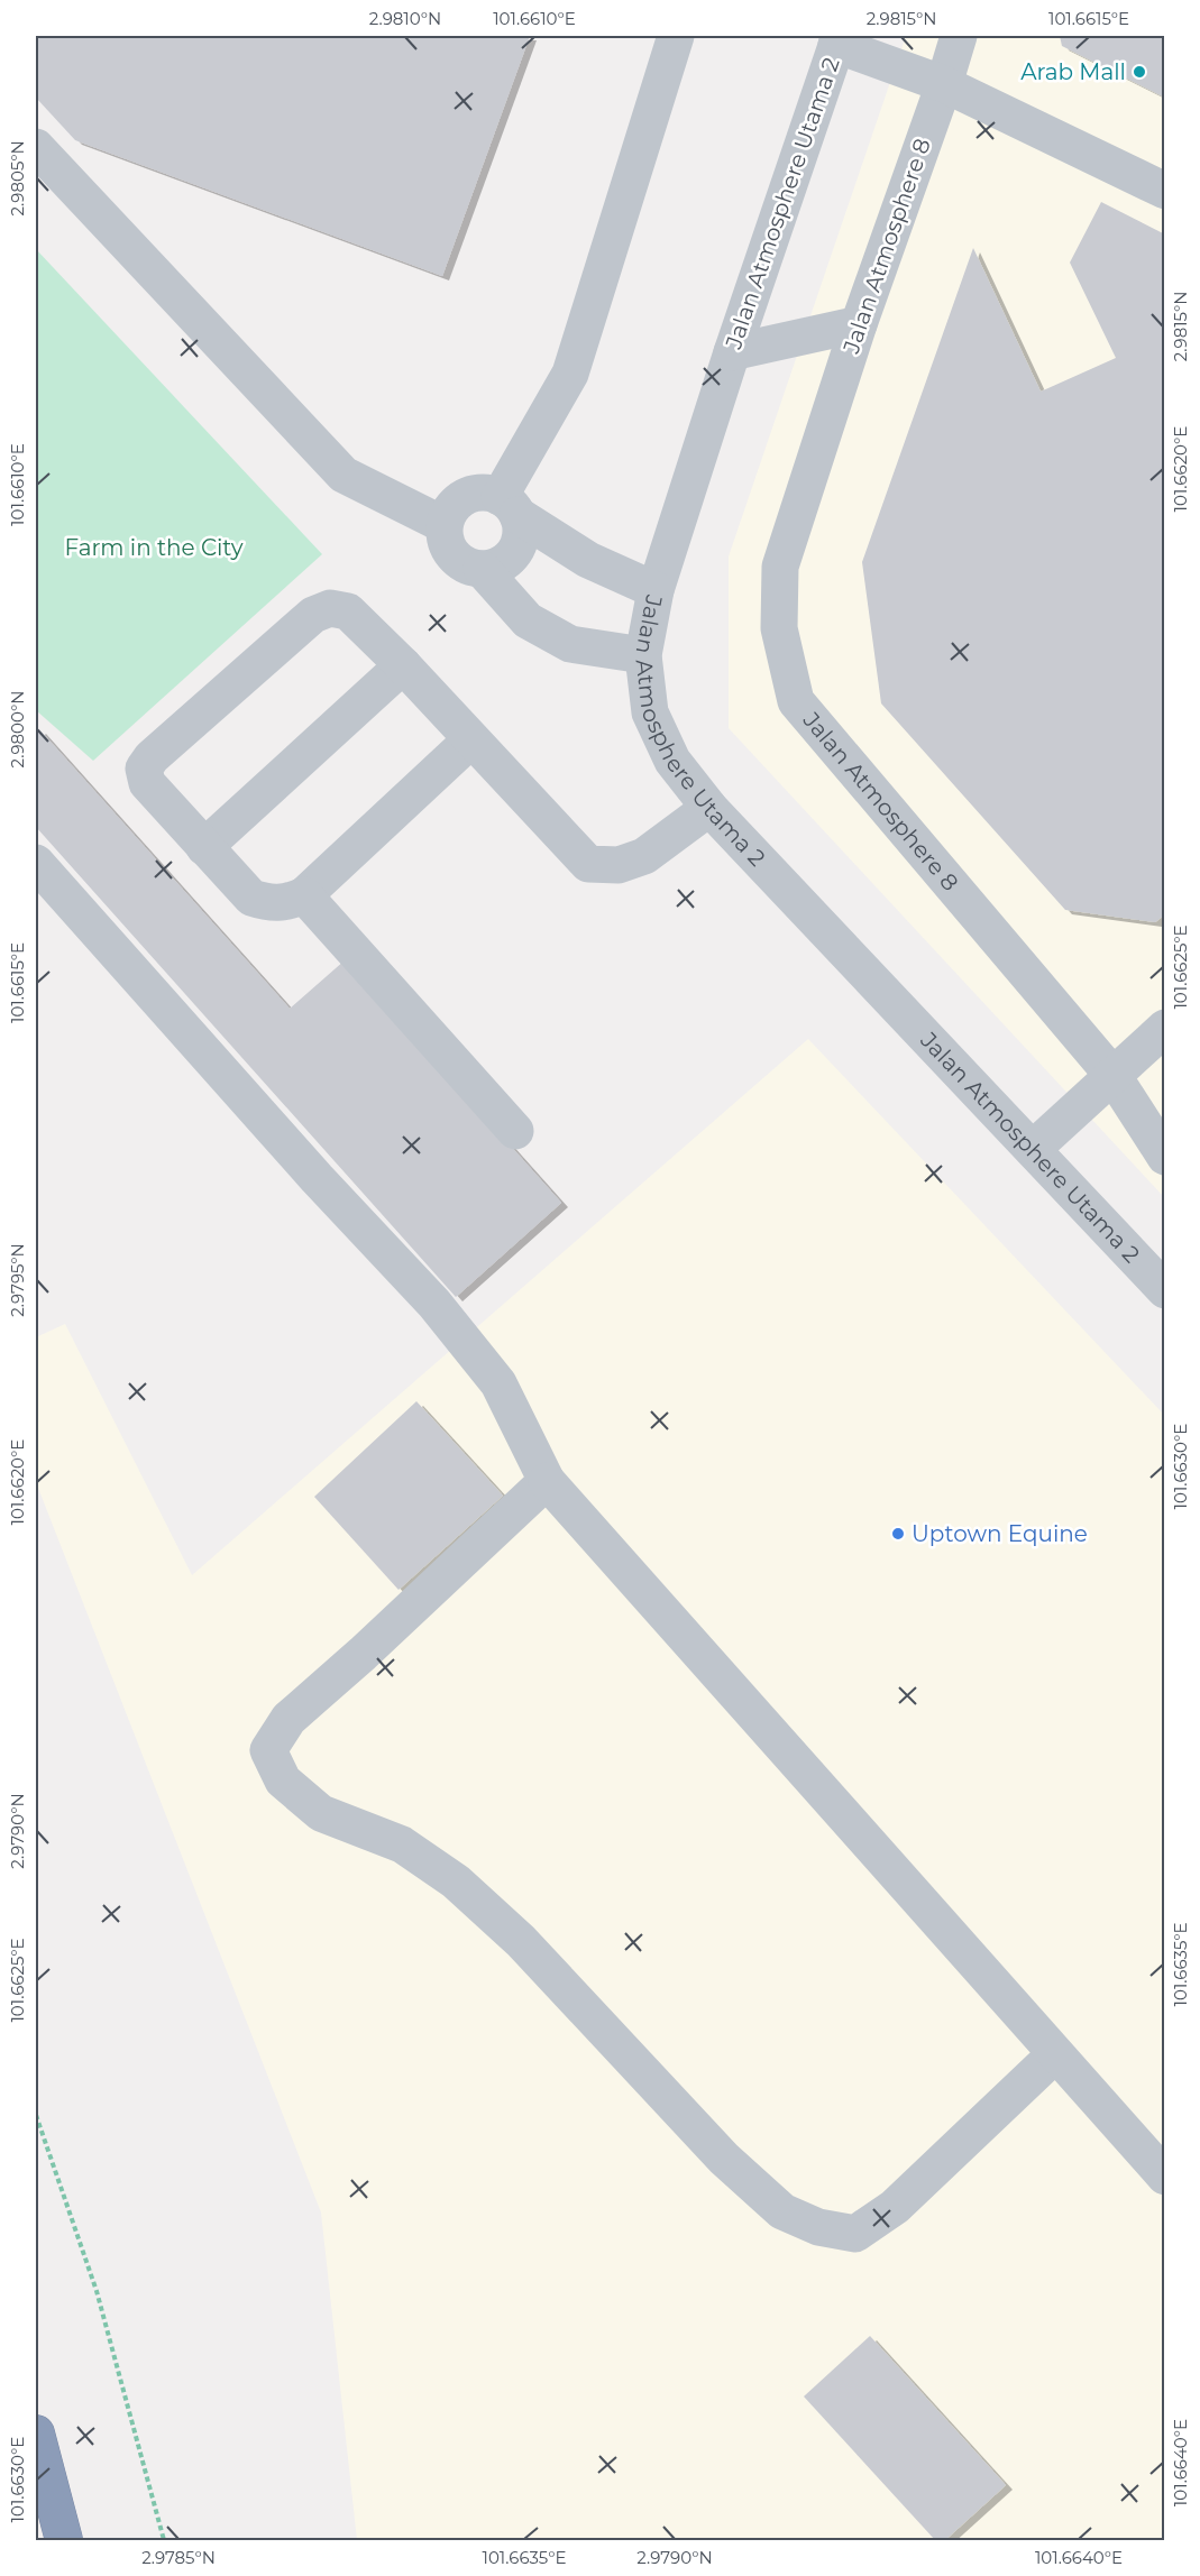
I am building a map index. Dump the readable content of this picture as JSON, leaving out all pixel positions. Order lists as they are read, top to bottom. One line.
{"streets":{"street":["Jalan Atmosphere Utama 2","Jalan Atmosphere 8"]},"parks":["Farm in the City"],"places":["Arab Mall","Uptown Equine"],"coordinates":["2.9810°N","101.6610°E","2.9815°N","101.6615°E","2.9805°N","101.6620°E","2.9800°N","101.6625°E","2.9795°N","101.6630°E","2.9790°N","101.6635°E","101.6640°E","2.9785°N"]}
